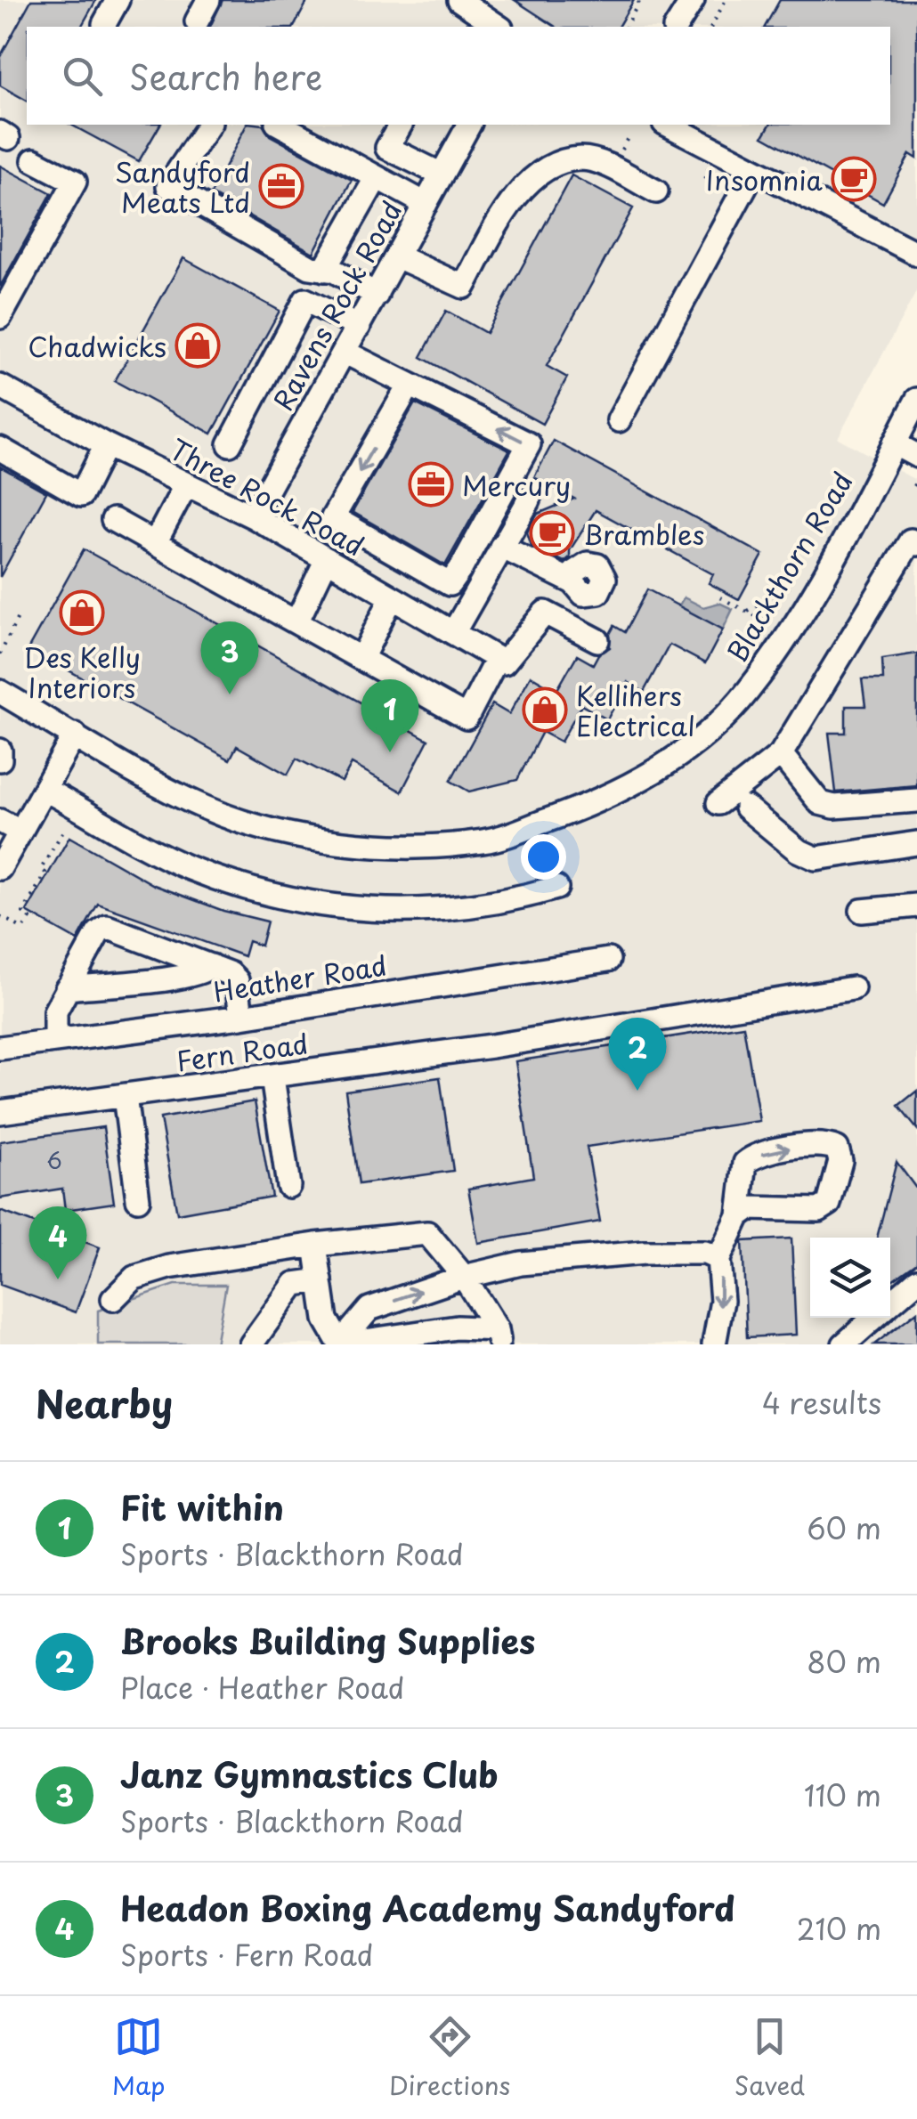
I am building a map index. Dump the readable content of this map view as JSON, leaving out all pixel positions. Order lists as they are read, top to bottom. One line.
{"streets":{"street":["Ravens Rock Road","Three Rock Road","Blackthorn Road","Heather Road","Fern Road"]},"crossings":[["Ravens Rock Road","Three Rock Road"]],"places":{"cafe":["Insomnia","Brambles"],"office":["Sandyford Meats Ltd","Mercury"],"shop":["Chadwicks","Des Kelly Interiors","Kellihers Electrical"]},"house_numbers":["6"],"page":{"search":"Search here","pins":["3","1","2","4"],"heading":["Nearby","4 results"],"list":[{"mark":"1","name":"Fit within","note":"Sports · Blackthorn Road","value":"60 m"},{"mark":"2","name":"Brooks Building Supplies","note":"Place · Heather Road","value":"80 m"},{"mark":"3","name":"Janz Gymnastics Club","note":"Sports · Blackthorn Road","value":"110 m"},{"mark":"4","name":"Headon Boxing Academy Sandyford","note":"Sports · Fern Road","value":"210 m"}],"nav":["Map","Directions","Saved"]}}
